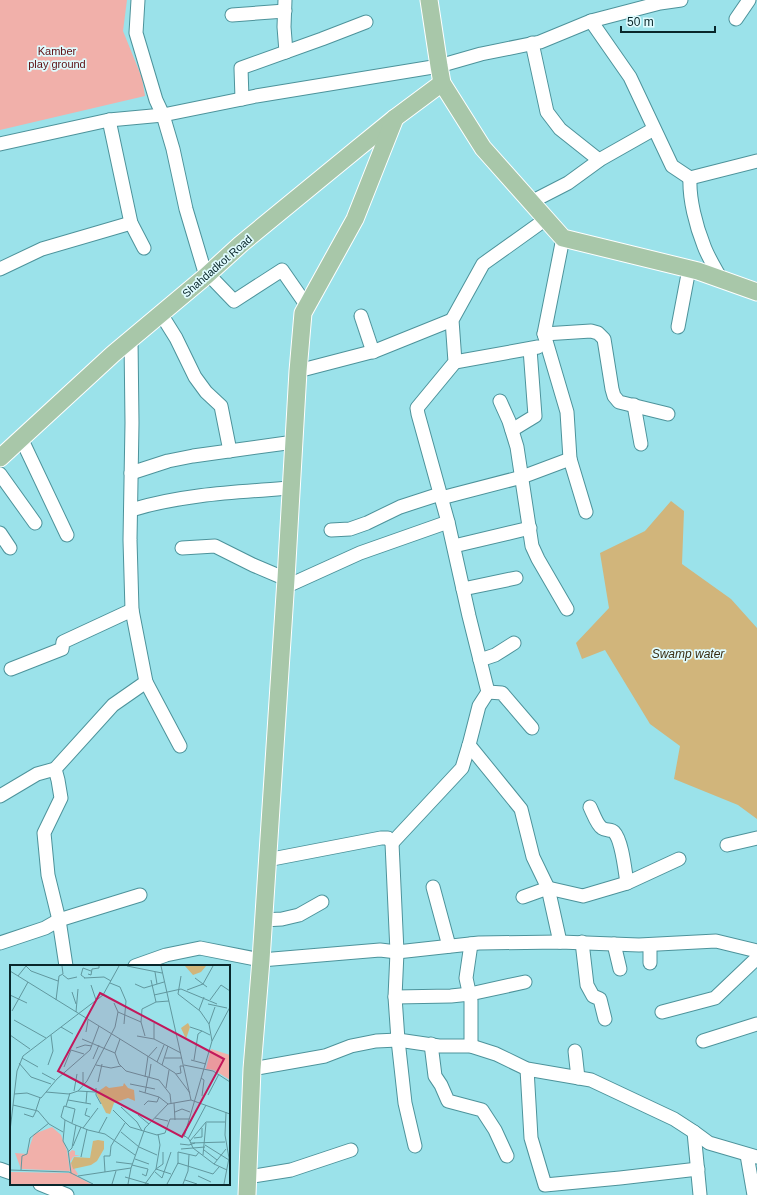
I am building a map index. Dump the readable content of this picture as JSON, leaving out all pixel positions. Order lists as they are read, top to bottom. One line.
{"streets":{"main road":["Shahdadkot Road"]},"water":["Swamp water"],"parks":["Kamber play ground"],"scale_bar":"50 m"}
